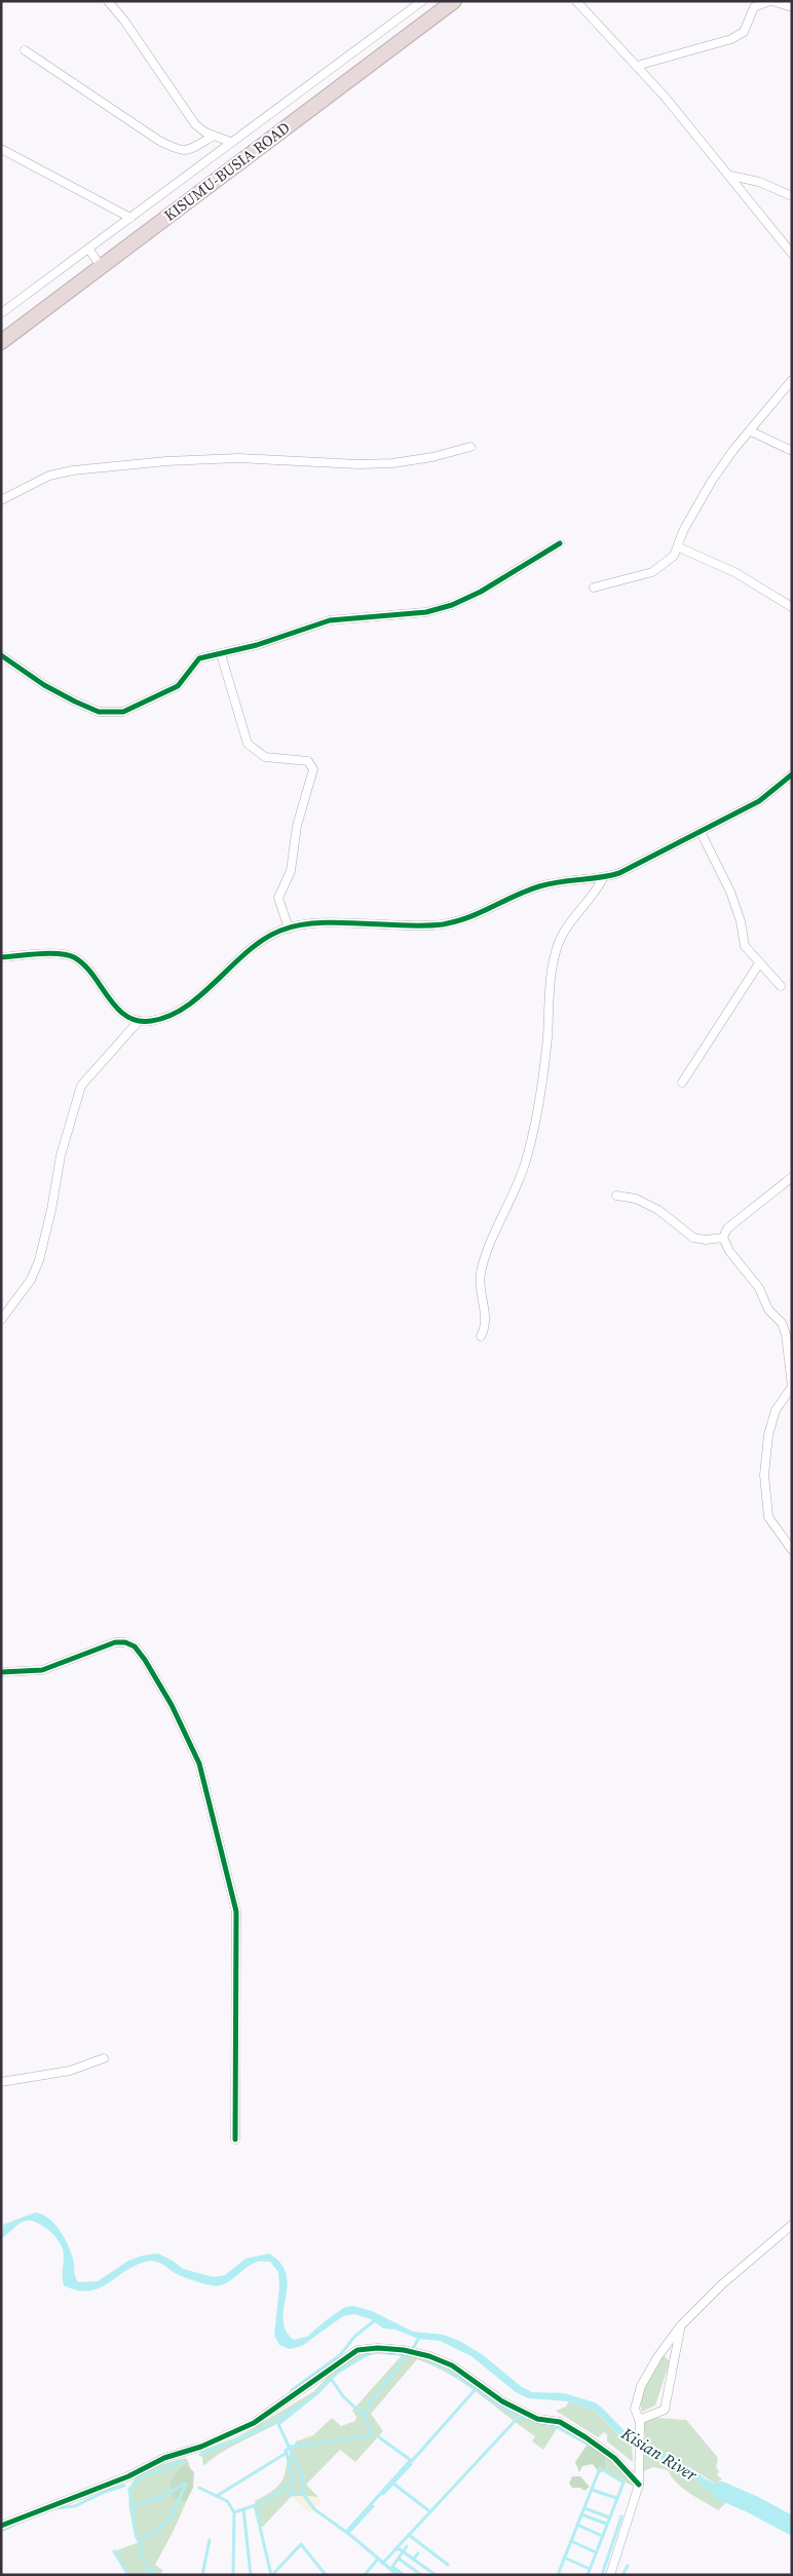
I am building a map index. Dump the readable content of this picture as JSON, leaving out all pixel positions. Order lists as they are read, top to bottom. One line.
{"streets":{"highway":["KISUMU-BUSIA ROAD"]},"water":["Kisian River"]}
